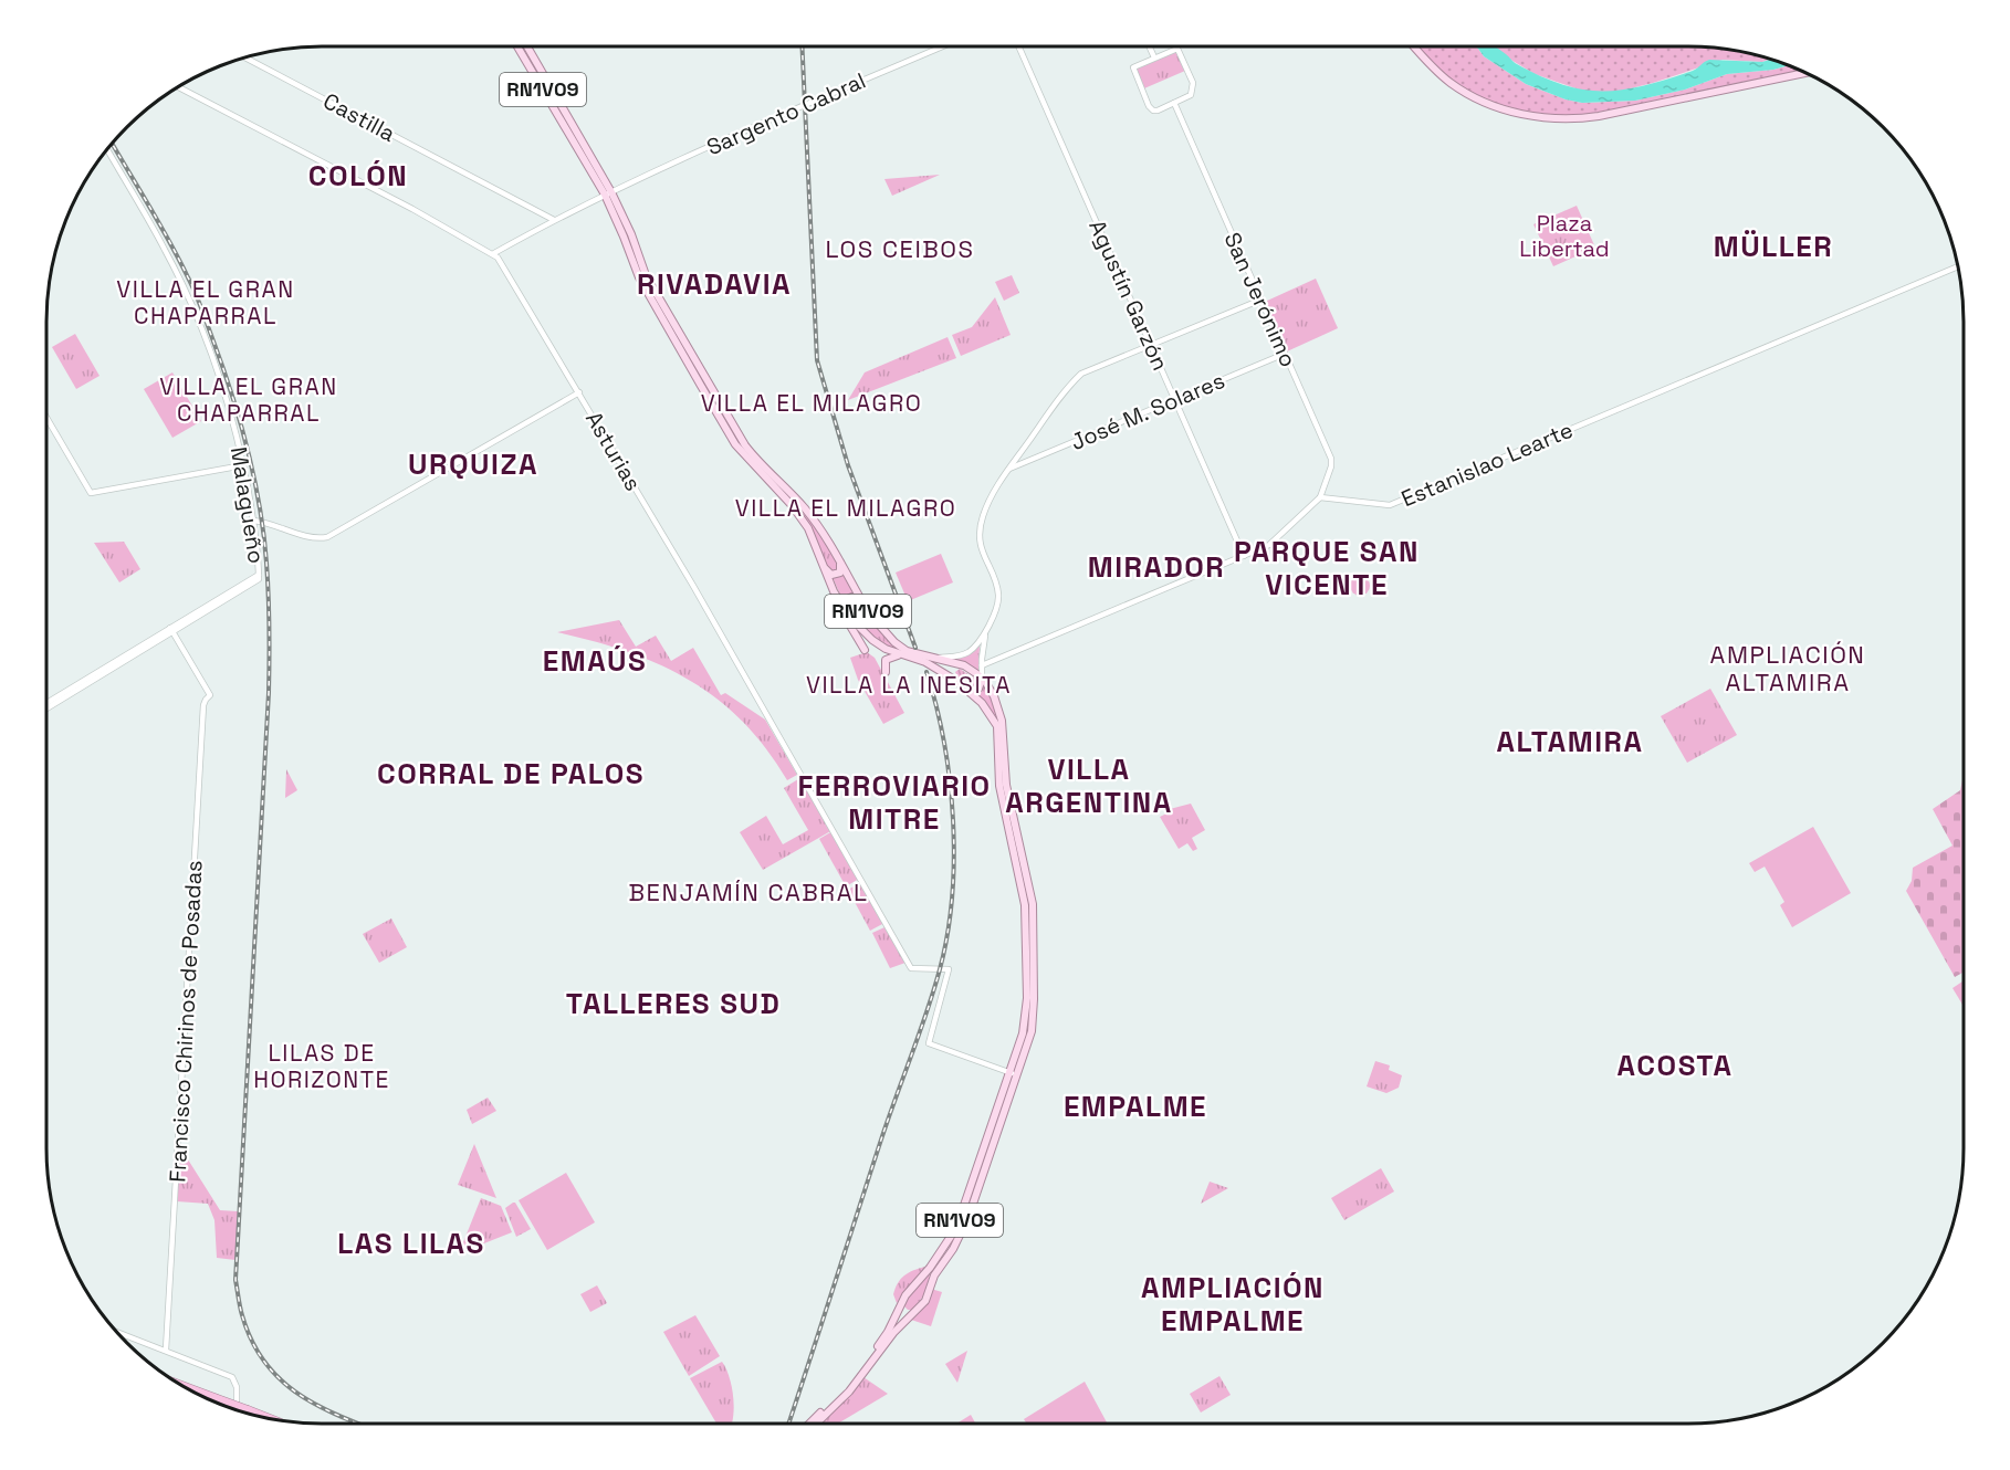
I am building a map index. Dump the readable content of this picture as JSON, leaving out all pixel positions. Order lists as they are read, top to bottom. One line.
{"streets":{"main road":["RN1V09"],"street":["Sargento Cabral","Castilla","Agustín Garzón","San Jerónimo","José M. Solares","Asturias","Estanislao Learte","Malagueño","Francisco Chirinos de Posadas"]},"crossings":[["RN1V09","Sargento Cabral"],["RN1V09","Asturias"],["Sargento Cabral","Castilla"],["Sargento Cabral","Asturias"],["Agustín Garzón","José M. Solares"],["San Jerónimo","José M. Solares"],["San Jerónimo","Estanislao Learte"],["Malagueño","Francisco Chirinos de Posadas"]],"districts":["COLÓN","MÜLLER","LOS CEIBOS","RIVADAVIA","VILLA EL GRAN CHAPARRAL","VILLA EL GRAN CHAPARRAL","VILLA EL MILAGRO","URQUIZA","VILLA EL MILAGRO","PARQUE SAN VICENTE","MIRADOR","AMPLIACIÓN ALTAMIRA","EMAÚS","VILLA LA INESITA","ALTAMIRA","VILLA ARGENTINA","CORRAL DE PALOS","FERROVIARIO MITRE","BENJAMÍN CABRAL","TALLERES SUD","LILAS DE HORIZONTE","ACOSTA","EMPALME","LAS LILAS","AMPLIACIÓN EMPALME"],"parks":["Plaza Libertad"]}
